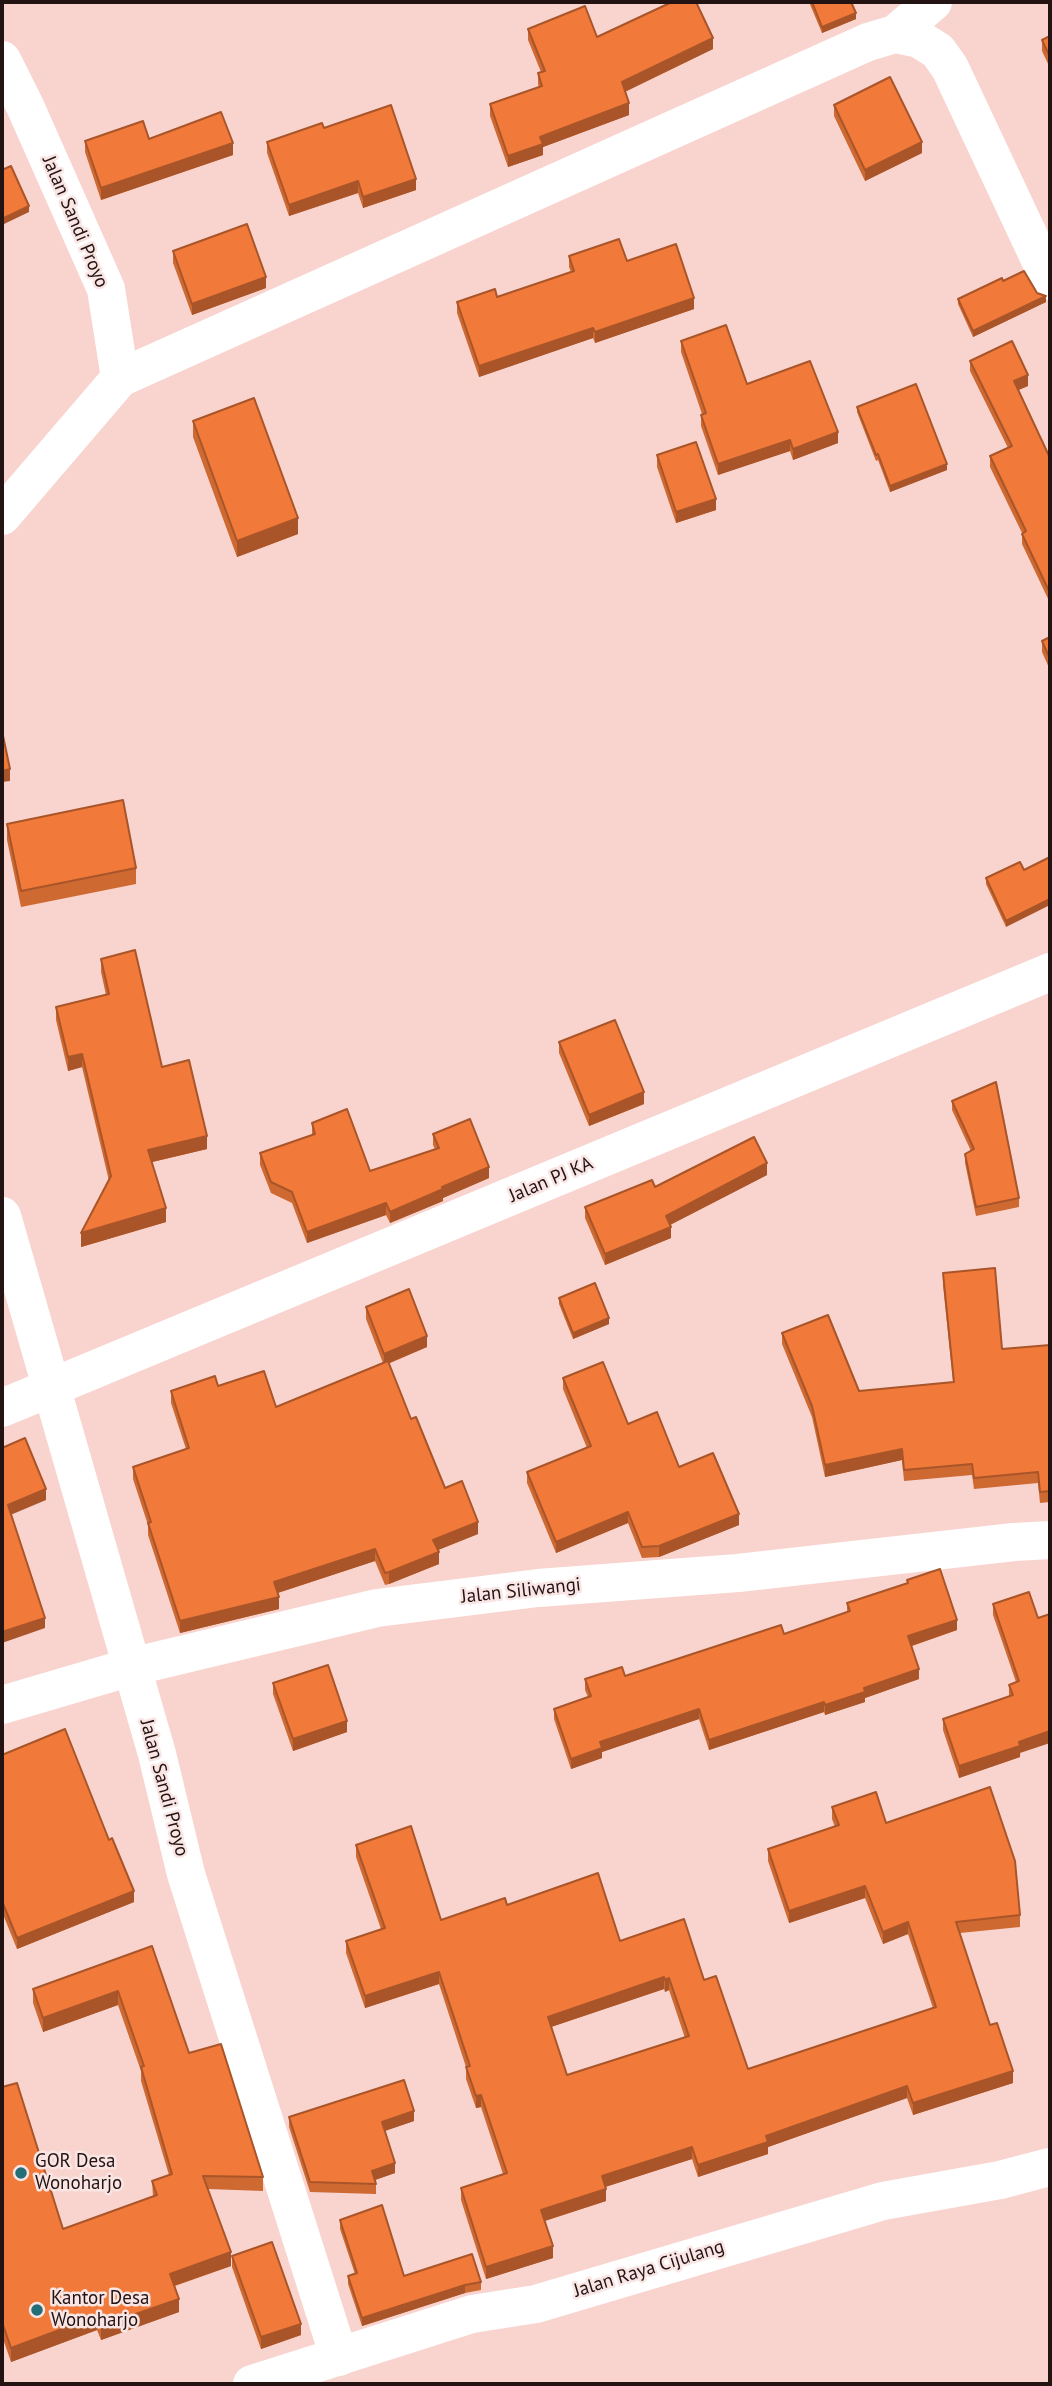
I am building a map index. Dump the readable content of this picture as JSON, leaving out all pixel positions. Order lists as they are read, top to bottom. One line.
{"streets":{"main road":["Jalan Sandi Proyo","Jalan PJ KA","Jalan Siliwangi","Jalan Raya Cijulang"]},"crossings":[["Jalan Sandi Proyo","Jalan PJ KA"],["Jalan Sandi Proyo","Jalan Siliwangi"],["Jalan Sandi Proyo","Jalan Raya Cijulang"]],"places":["GOR Desa Wonoharjo","Kantor Desa Wonoharjo"]}
